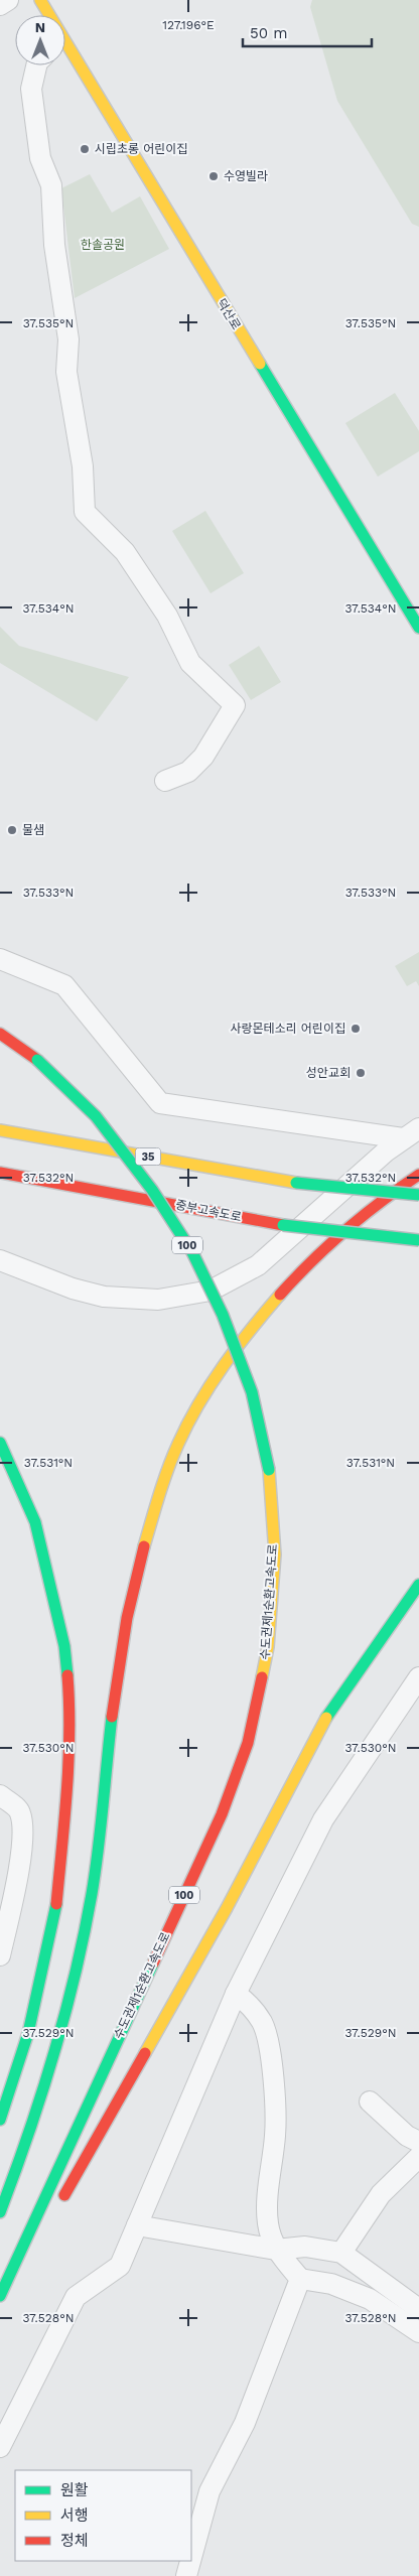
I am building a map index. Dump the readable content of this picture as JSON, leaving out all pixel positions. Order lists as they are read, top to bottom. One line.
{"streets":{"main road":["덕산로","35","중부고속도로","100","수도권제1순환고속도로"]},"parks":["한솔공원"],"places":["시립초롱 어린이집","수영빌라","물샘","사랑몬테소리 어린이집","성안교회"],"legend":["원활","서행","정체"],"scale_bar":"50 m","north":"top","coordinates":["127.196°E","37.535°N","37.534°N","37.533°N","37.532°N","37.531°N","37.530°N","37.529°N","37.528°N"]}
